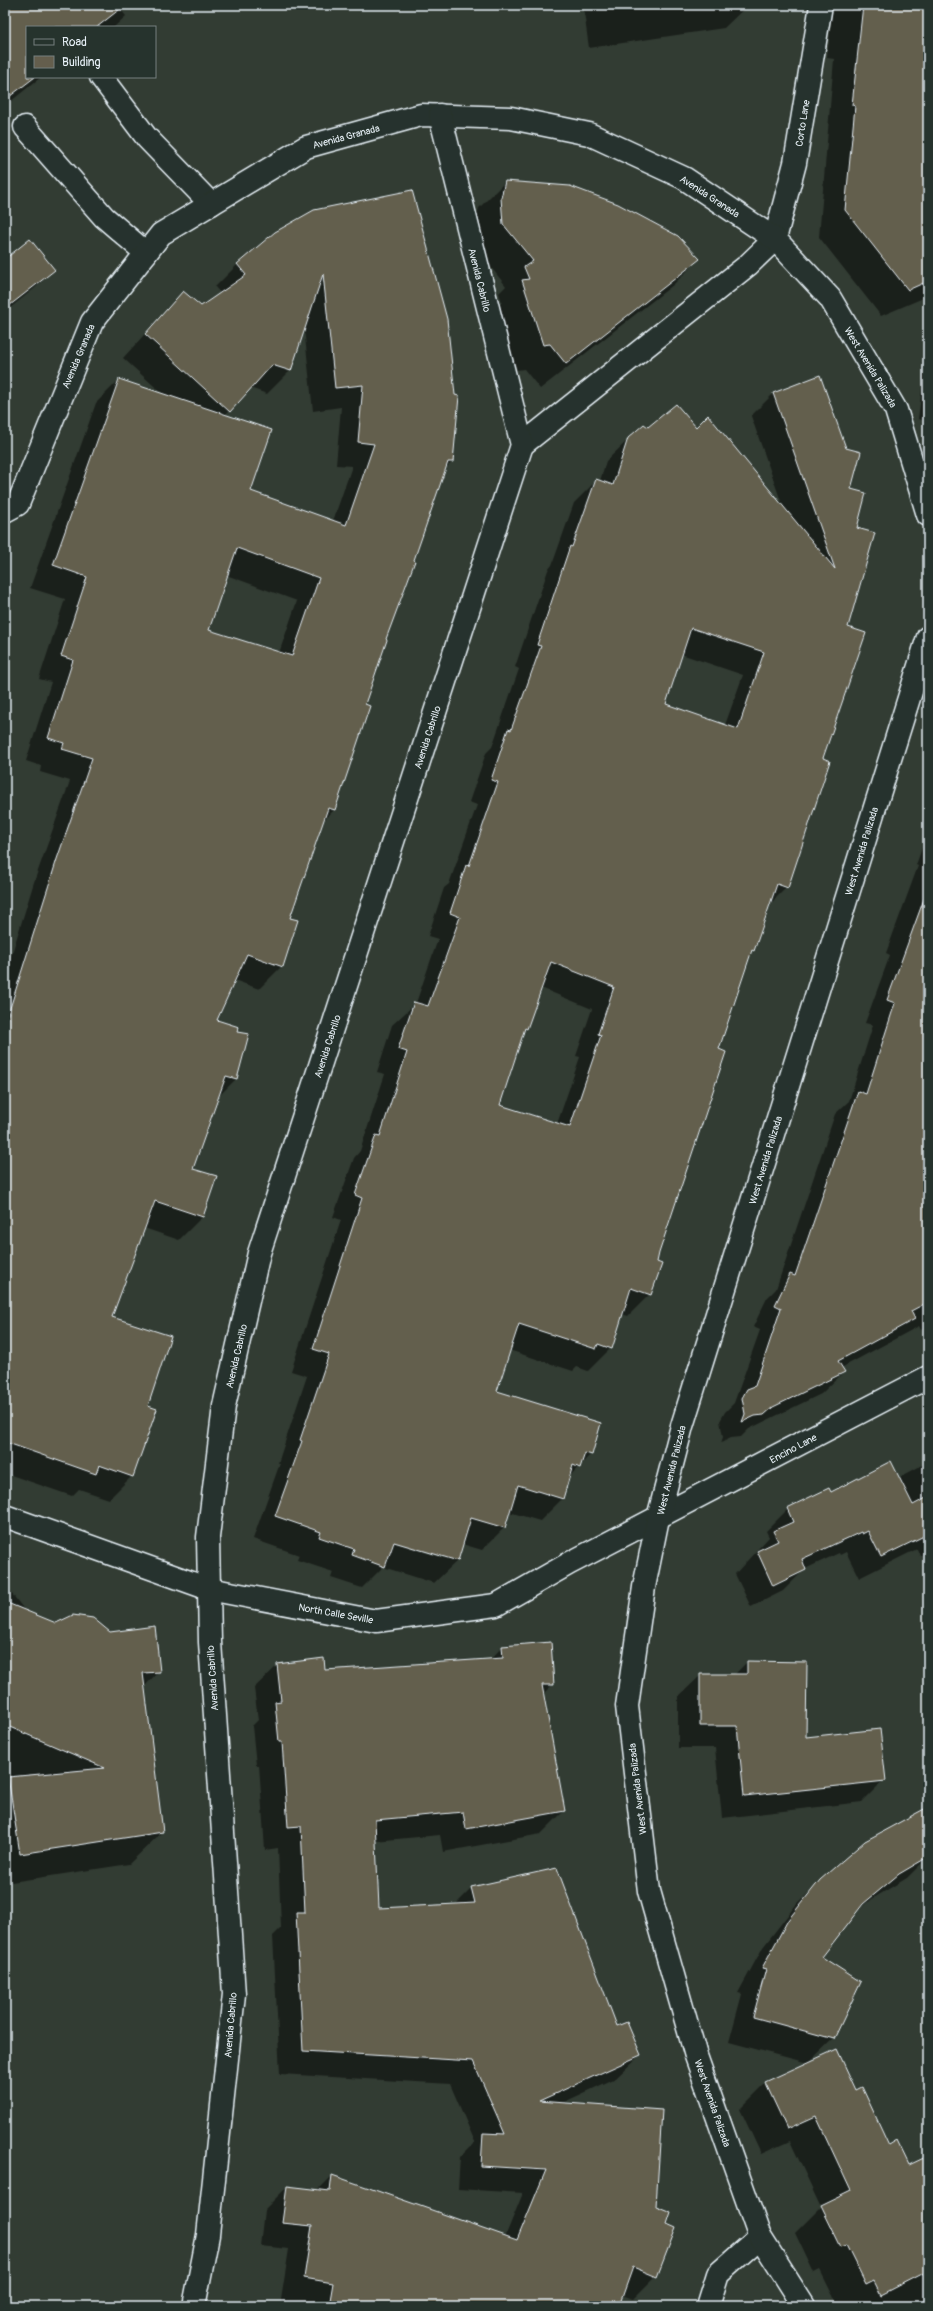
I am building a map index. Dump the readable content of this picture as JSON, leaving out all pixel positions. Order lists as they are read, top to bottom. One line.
{"streets":{"street":["Corto Lane","Avenida Granada","Avenida Cabrillo","West Avenida Palizada","Encino Lane","North Calle Seville"]},"crossings":[["Corto Lane","Avenida Granada"],["Corto Lane","West Avenida Palizada"],["Avenida Granada","Avenida Cabrillo"],["Avenida Granada","West Avenida Palizada"],["Avenida Cabrillo","North Calle Seville"],["West Avenida Palizada","Encino Lane"],["West Avenida Palizada","North Calle Seville"],["Encino Lane","North Calle Seville"]],"legend":["Road","Building"]}
